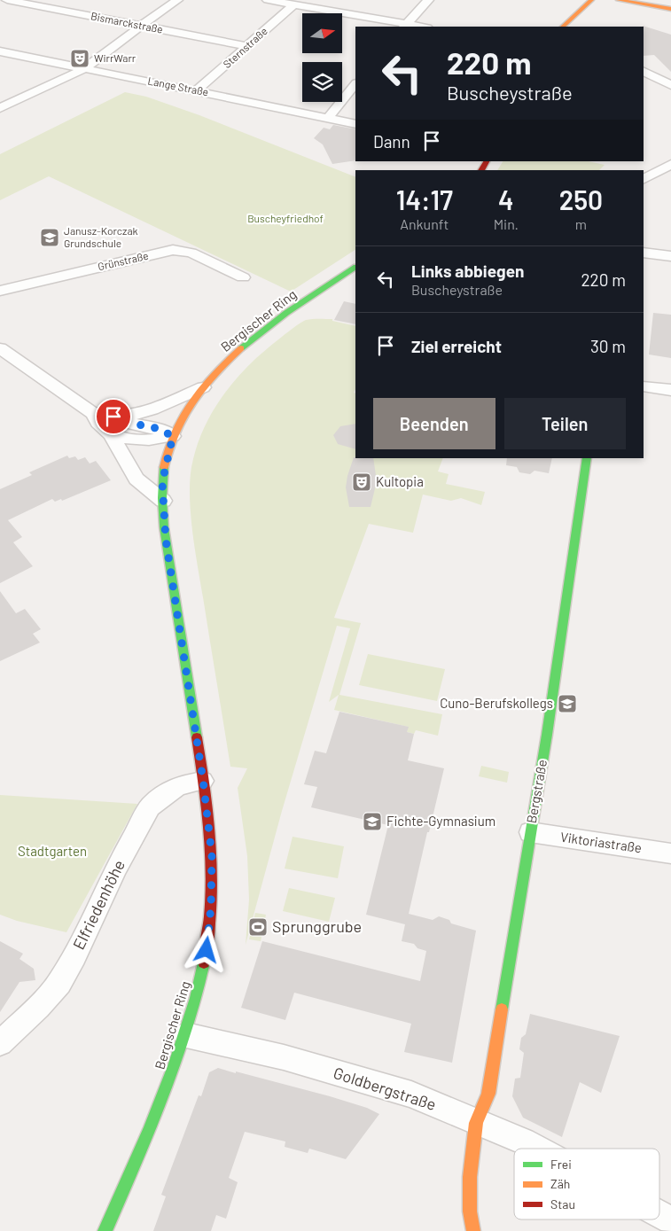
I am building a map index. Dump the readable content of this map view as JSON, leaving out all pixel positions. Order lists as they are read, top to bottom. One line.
{"streets":{"main road":["Bergischer Ring","Bergstraße"],"street":["Bismarckstraße","Sternstraße","Lange Straße","Grünstraße","Viktoriastraße","Elfriedenhöhe","Goldbergstraße"]},"crossings":[["Bismarckstraße","Sternstraße"],["Sternstraße","Lange Straße"],["Bergischer Ring","Elfriedenhöhe"],["Bergischer Ring","Goldbergstraße"],["Bergstraße","Viktoriastraße"],["Bergstraße","Goldbergstraße"]],"parks":["Buscheyfriedhof","Stadtgarten"],"places":{"theatre":["WirrWarr","Kultopia"],"school or university":["Janusz-Korczak Grundschule","Cuno-Berufskollegs","Fichte-Gymnasium"],"sports":["Sprunggrube"]},"legend":["Frei","Zäh","Stau"],"north":"right","page":{"turn":["220 m","Buscheystraße"],"then":"Dann","eta":["14:17","Ankunft","4","Min.","250","m"],"list":[{"name":"Links abbiegen","note":"Buscheystraße","value":"220 m"},{"name":"Ziel erreicht","value":"30 m"}],"buttons":["Beenden","Teilen"]}}
